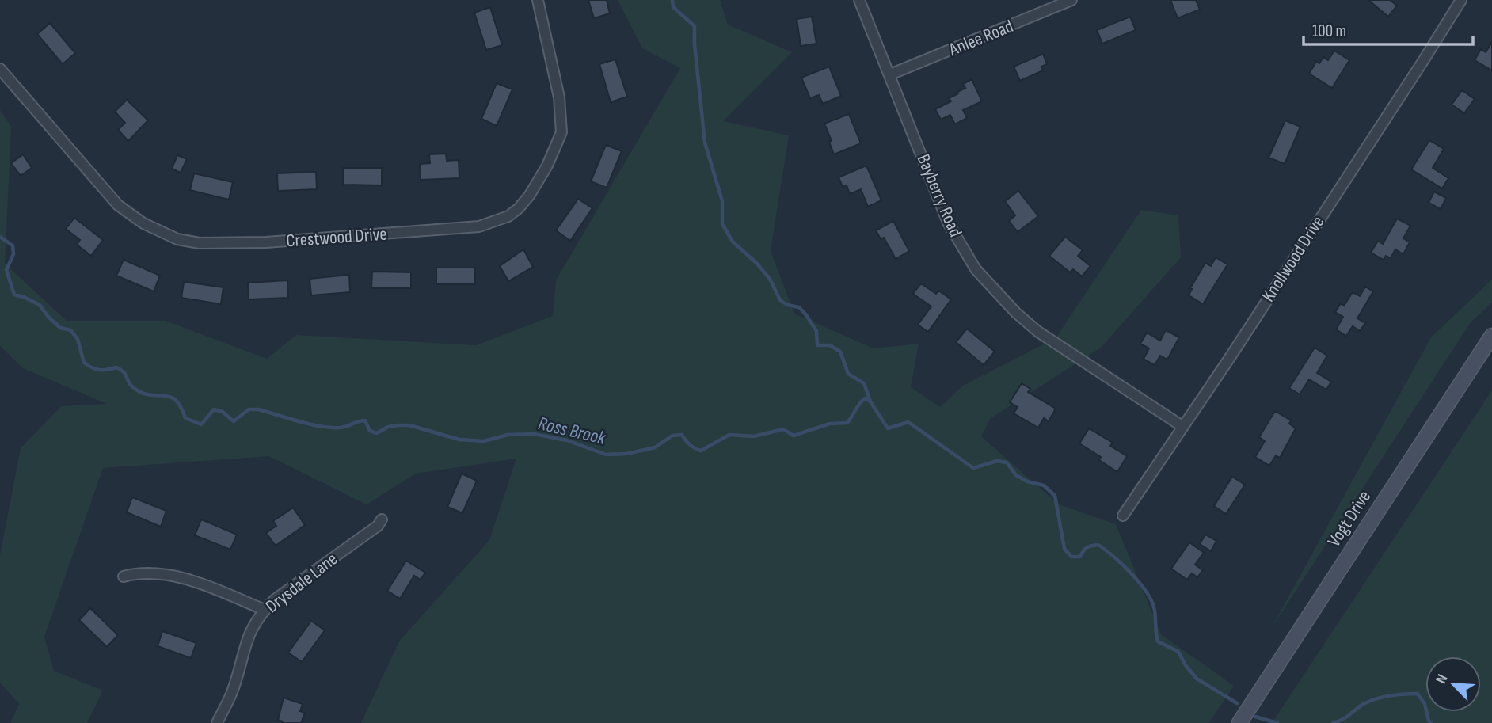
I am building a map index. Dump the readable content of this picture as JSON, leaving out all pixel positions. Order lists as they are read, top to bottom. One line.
{"streets":{"street":["Anlee Road","Bayberry Road","Crestwood Drive","Knollwood Drive","Vogt Drive","Drysdale Lane"]},"crossings":[["Anlee Road","Bayberry Road"],["Bayberry Road","Knollwood Drive"]],"water":["Ross Brook"],"scale_bar":"100 m","north":"top left"}
